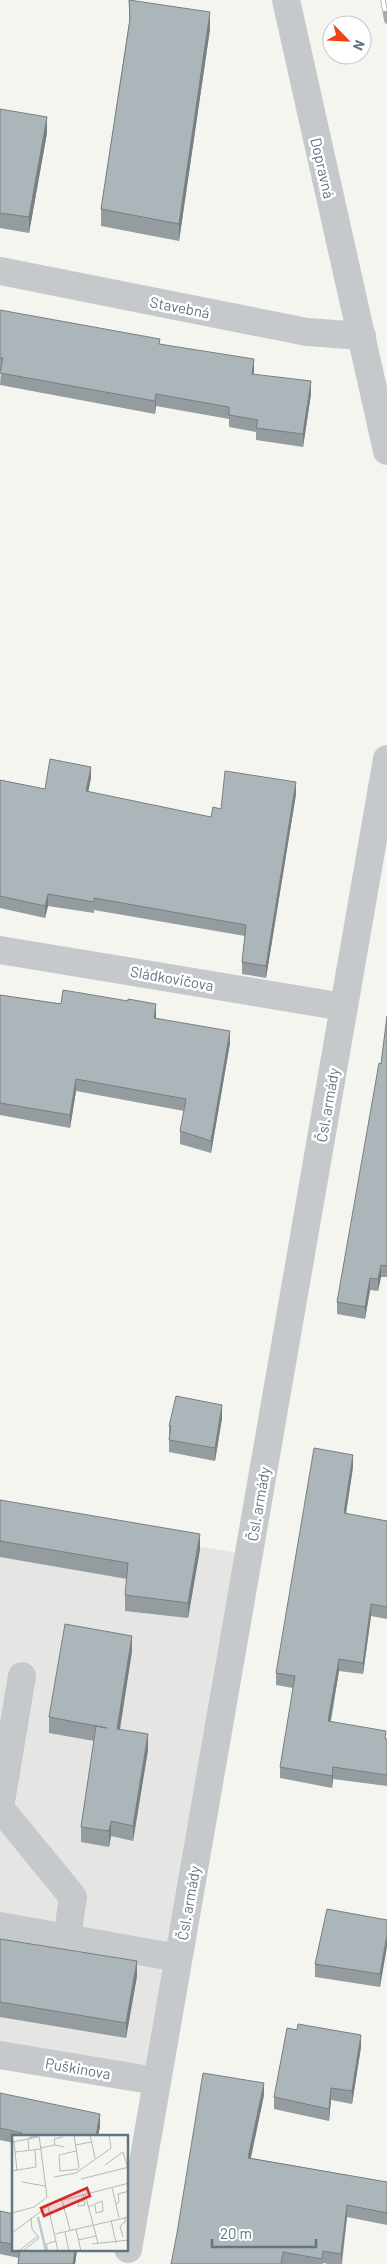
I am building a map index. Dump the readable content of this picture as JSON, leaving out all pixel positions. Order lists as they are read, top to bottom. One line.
{"streets":{"street":["Dopravná","Stavebná","Sládkovičova","Čsl. armády","Puškinova"]},"crossings":[["Dopravná","Stavebná"],["Sládkovičova","Čsl. armády"],["Čsl. armády","Puškinova"]],"scale_bar":"20 m","north":"bottom right"}
